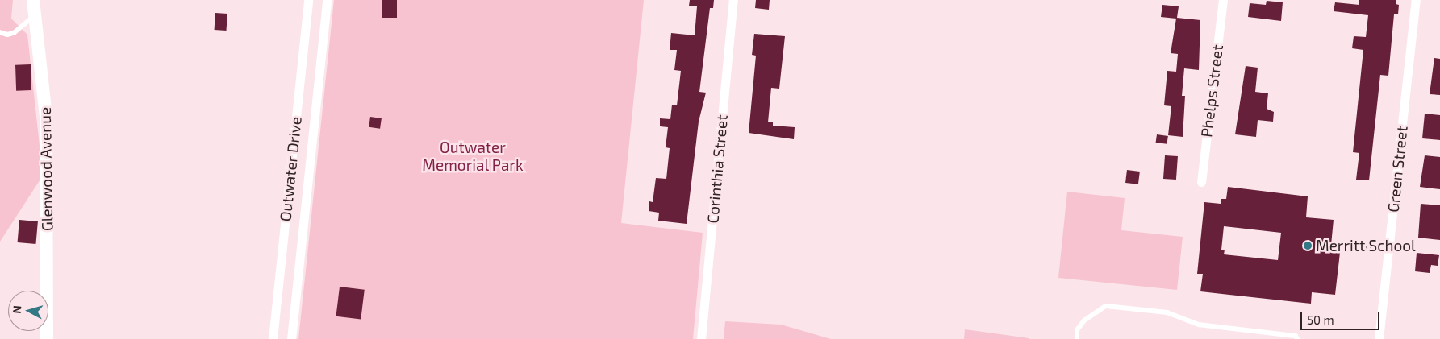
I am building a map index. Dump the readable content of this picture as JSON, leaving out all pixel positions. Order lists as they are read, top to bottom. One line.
{"streets":{"street":["Phelps Street","Glenwood Avenue","Outwater Drive","Corinthia Street","Green Street"]},"parks":["Outwater Memorial Park"],"places":["Merritt School"],"scale_bar":"50 m","north":"left"}
